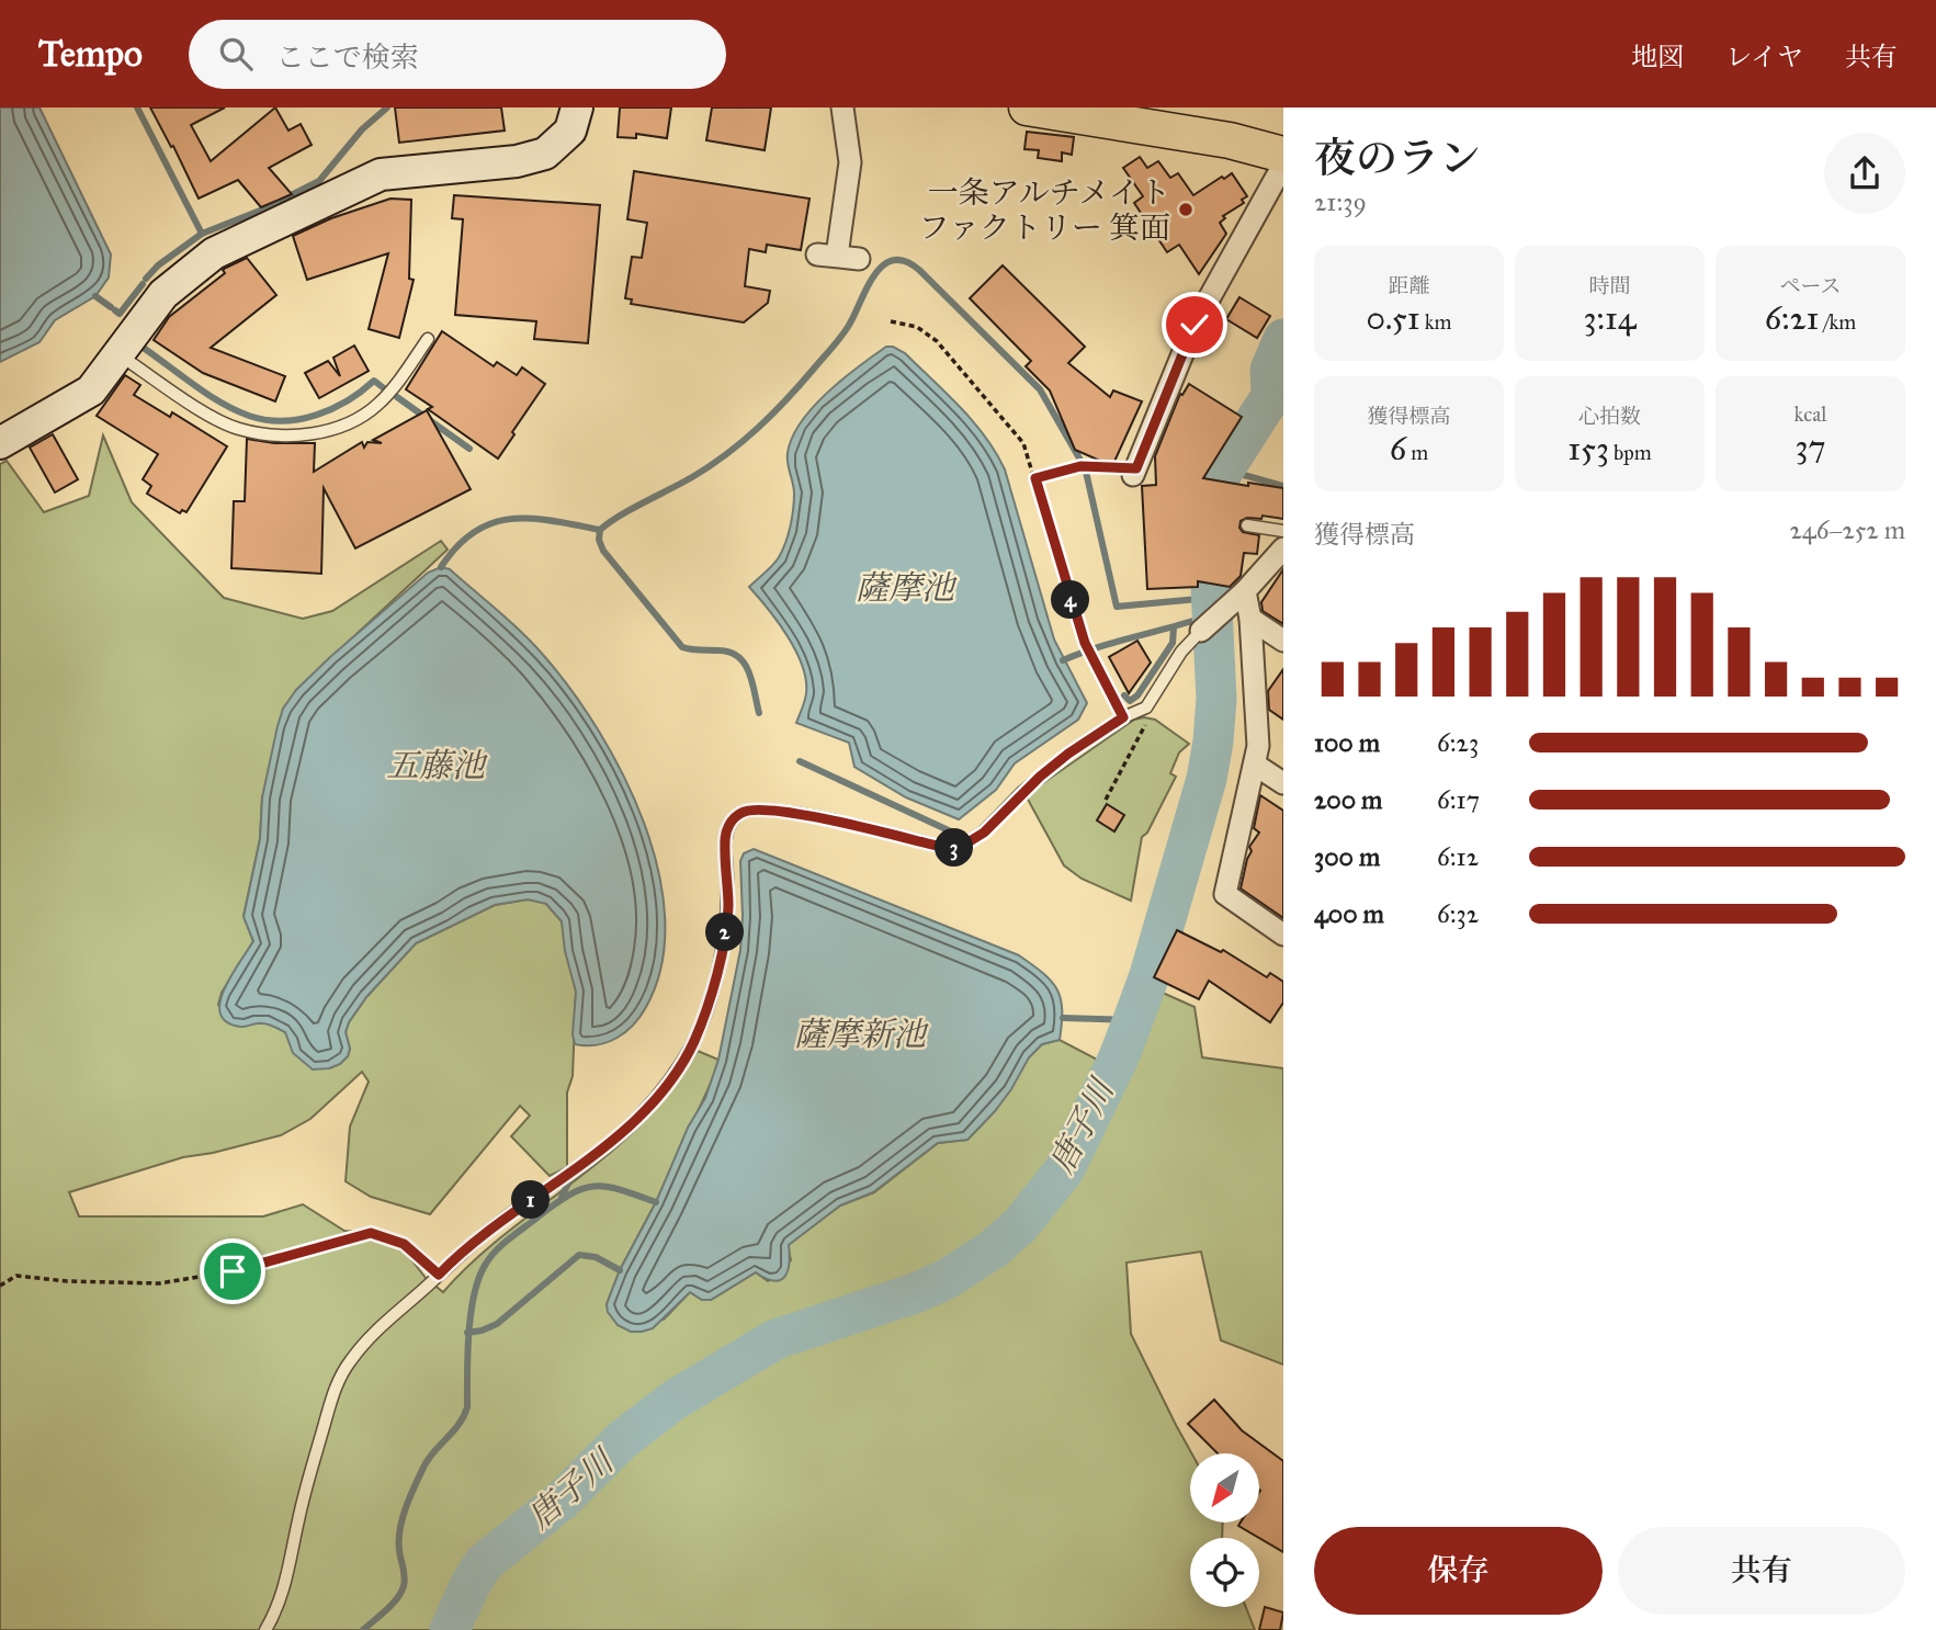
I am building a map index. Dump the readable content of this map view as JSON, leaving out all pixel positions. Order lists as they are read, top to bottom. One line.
{"water":["薩摩池","五藤池","薩摩新池","唐子川"],"places":["一条アルチメイト ファクトリー 箕面"],"north":"bottom left","page":{"header":"Tempo","search":"ここで検索","nav":["地図","レイヤ","共有"],"heading":["夜のラン","21:39"],"stats":[["距離","0.51 km"],["時間","3:14"],["ペース","6:21 /km"],["獲得標高","6 m"],["心拍数","153 bpm"],["kcal","37"]],"chart":["獲得標高","246–252 m"],"pins":["4","3","2","1"],"list":[{"name":"100 m","note":"6:23"},{"name":"200 m","note":"6:17"},{"name":"300 m","note":"6:12"},{"name":"400 m","note":"6:32"}],"buttons":["保存","共有"]}}
